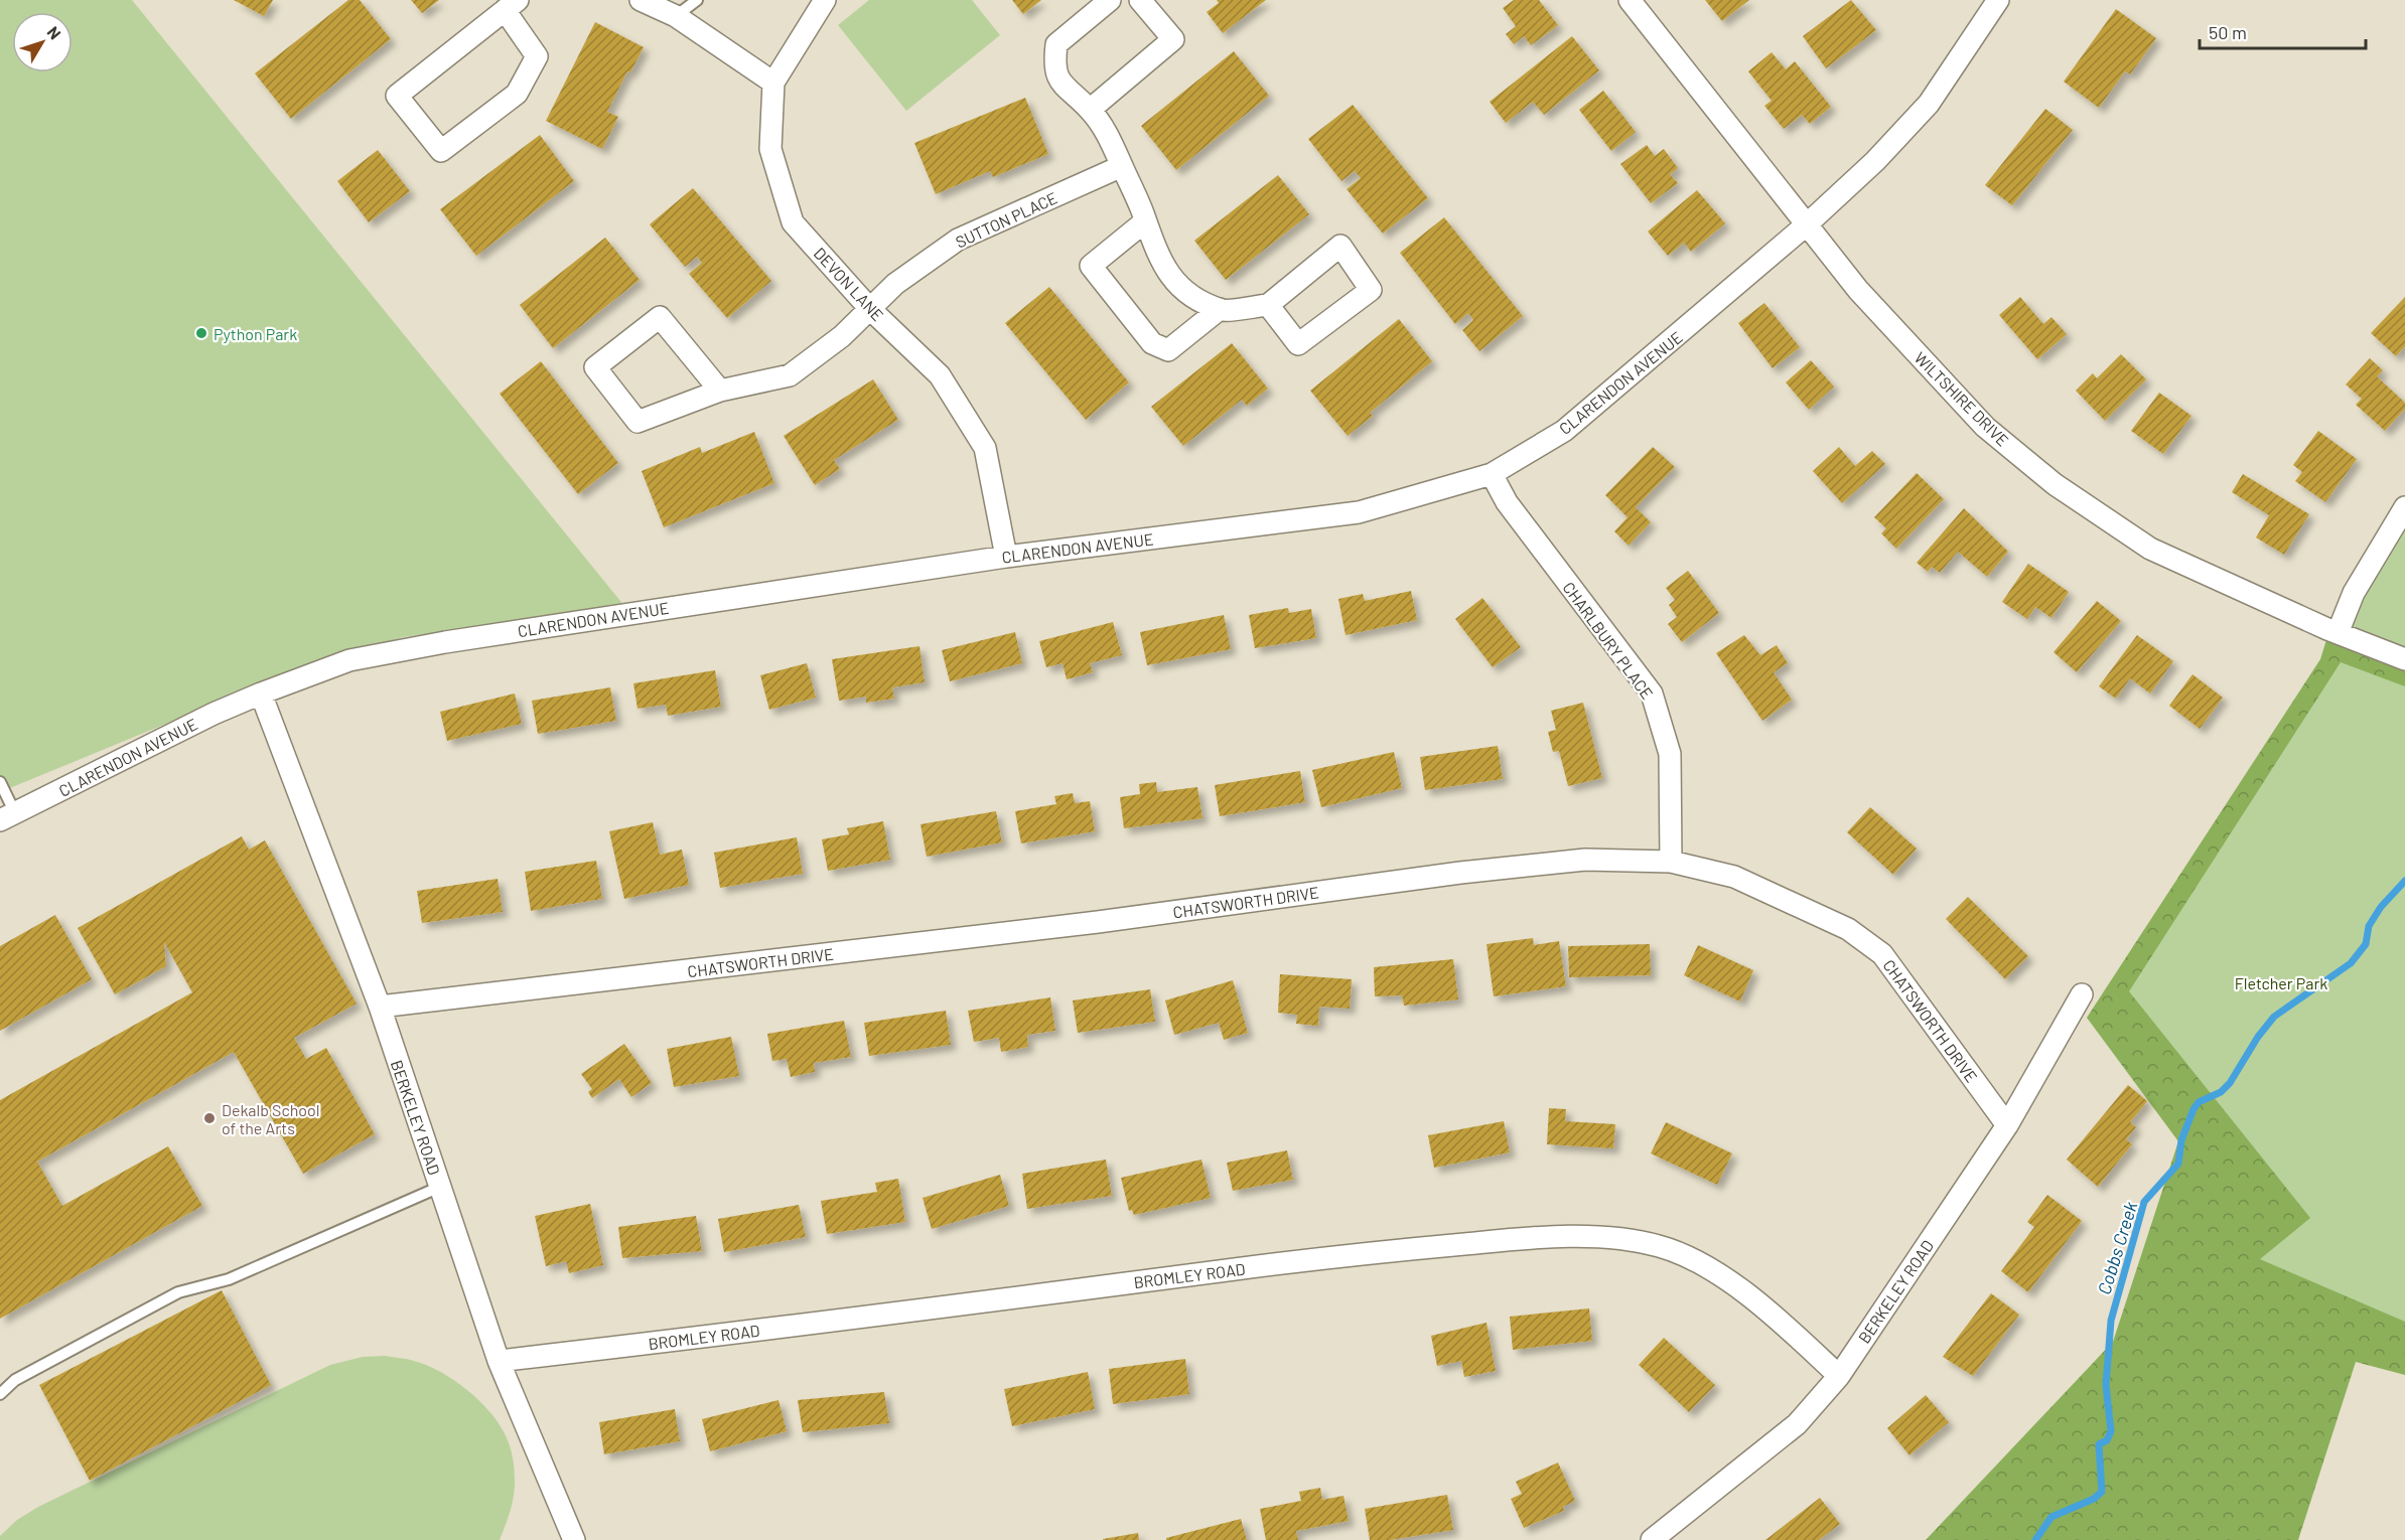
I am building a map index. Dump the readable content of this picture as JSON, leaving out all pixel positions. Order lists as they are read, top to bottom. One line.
{"streets":{"street":["SUTTON PLACE","DEVON LANE","CLARENDON AVENUE","WILTSHIRE DRIVE","CHARLBURY PLACE","CHATSWORTH DRIVE","BERKELEY ROAD","BROMLEY ROAD"]},"crossings":[["SUTTON PLACE","DEVON LANE"],["DEVON LANE","CLARENDON AVENUE"],["CLARENDON AVENUE","WILTSHIRE DRIVE"],["CLARENDON AVENUE","CHARLBURY PLACE"],["CLARENDON AVENUE","BERKELEY ROAD"],["CHARLBURY PLACE","CHATSWORTH DRIVE"],["CHATSWORTH DRIVE","BERKELEY ROAD"],["BERKELEY ROAD","BROMLEY ROAD"]],"water":["Cobbs Creek"],"parks":["Fletcher Park"],"places":["Python Park","Dekalb School of the Arts"],"scale_bar":"50 m","north":"top right"}
